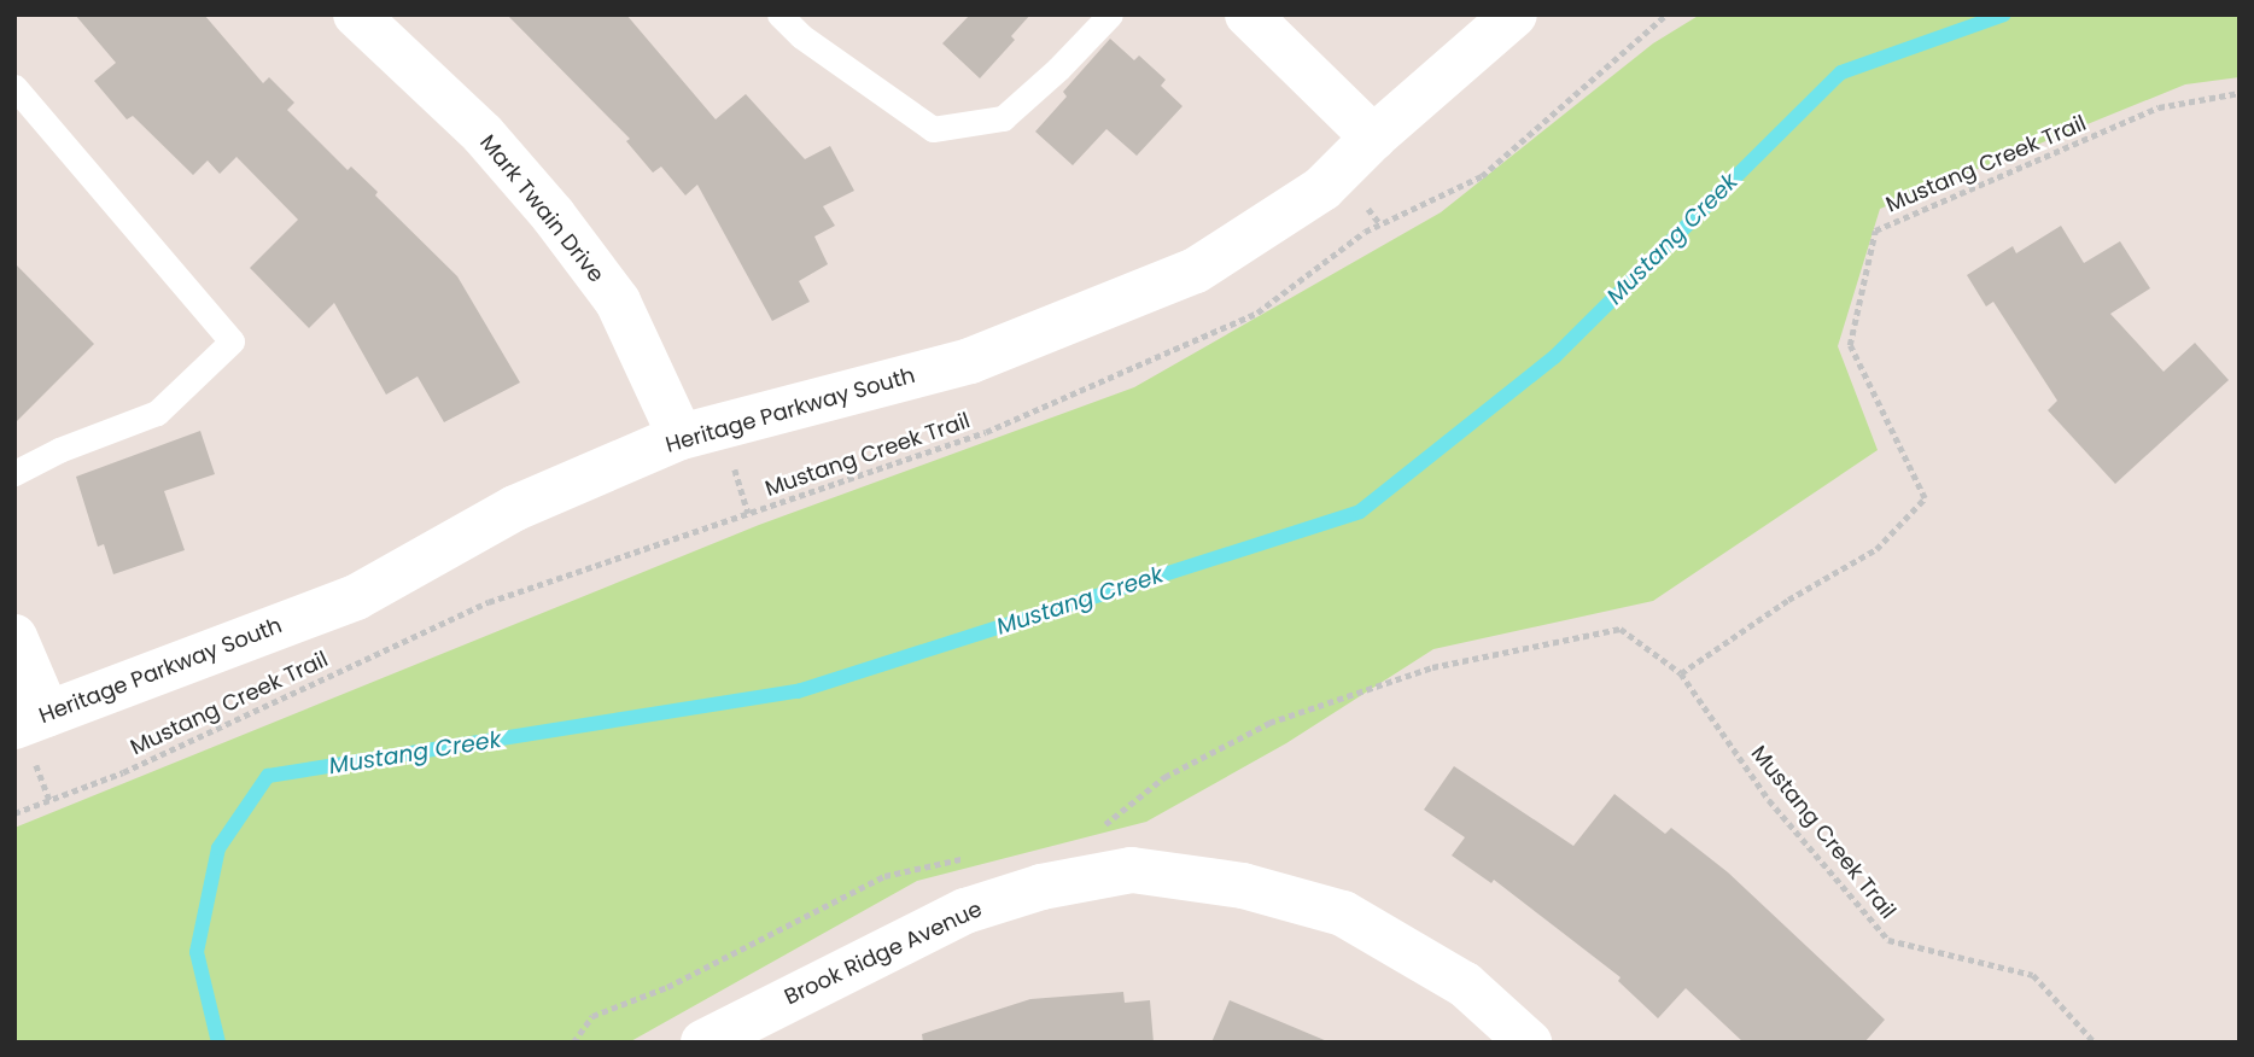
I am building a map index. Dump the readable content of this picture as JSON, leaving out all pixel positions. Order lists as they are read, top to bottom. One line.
{"streets":{"street":["Mark Twain Drive","Heritage Parkway South","Brook Ridge Avenue"],"path":["Mustang Creek Trail"]},"crossings":[["Mark Twain Drive","Heritage Parkway South"]],"water":["Mustang Creek"]}
